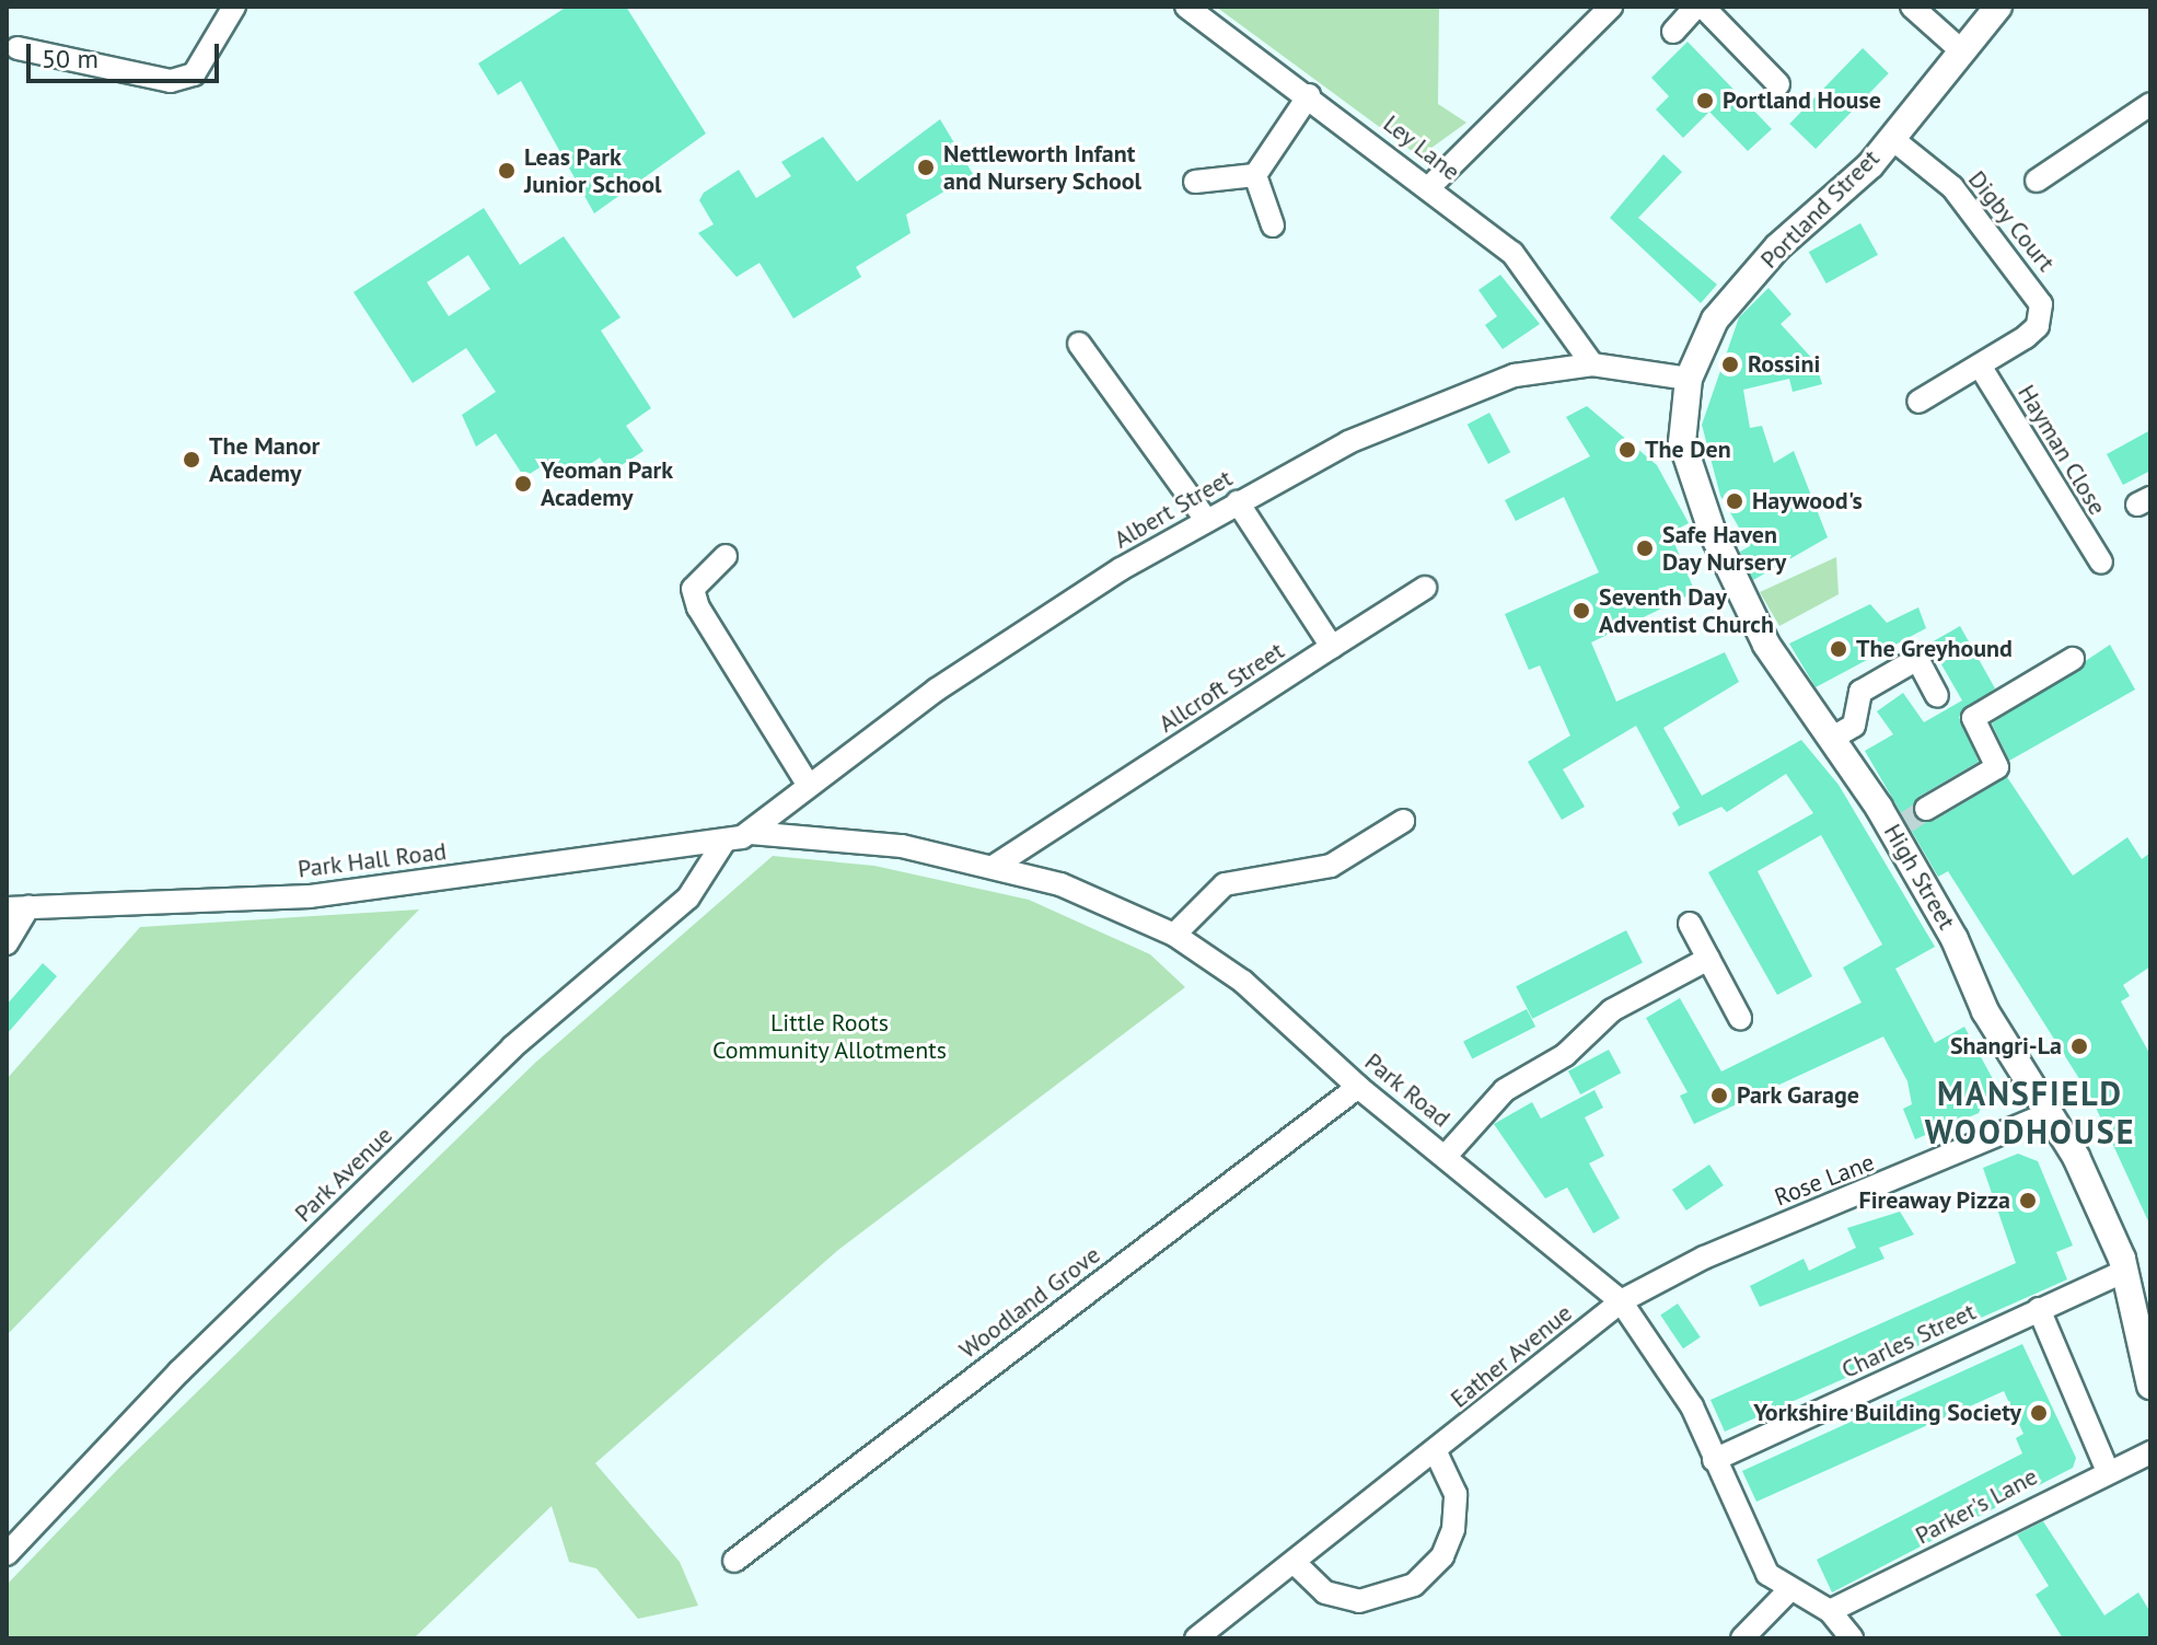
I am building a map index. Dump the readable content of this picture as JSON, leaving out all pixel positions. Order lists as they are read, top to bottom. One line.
{"streets":{"street":["Ley Lane","Portland Street","Digby Court","Hayman Close","Albert Street","Allcroft Street","Park Hall Road","High Street","Park Road","Park Avenue","Rose Lane","Woodland Grove","Charles Street","Eather Avenue","Parker's Lane"]},"crossings":[["Ley Lane","Albert Street"],["Portland Street","Digby Court"],["Portland Street","Albert Street"],["Portland Street","High Street"],["Digby Court","Hayman Close"],["Albert Street","Park Hall Road"],["Albert Street","High Street"],["Albert Street","Park Road"],["Albert Street","Park Avenue"],["Allcroft Street","Park Road"],["Park Hall Road","Park Road"],["Park Hall Road","Park Avenue"],["High Street","Rose Lane"],["High Street","Charles Street"],["Park Road","Park Avenue"],["Park Road","Rose Lane"],["Park Road","Woodland Grove"],["Park Road","Charles Street"],["Park Road","Eather Avenue"],["Park Road","Parker's Lane"],["Rose Lane","Eather Avenue"]],"districts":["MANSFIELD WOODHOUSE"],"parks":["Little Roots Community Allotments"],"places":["Portland House","Nettleworth Infant and Nursery School","Leas Park Junior School","Rossini","The Den","The Manor Academy","Yeoman Park Academy","Haywood's","Safe Haven Day Nursery","Seventh Day Adventist Church","The Greyhound","Shangri-La","Park Garage","Fireaway Pizza","Yorkshire Building Society"],"scale_bar":"50 m"}
